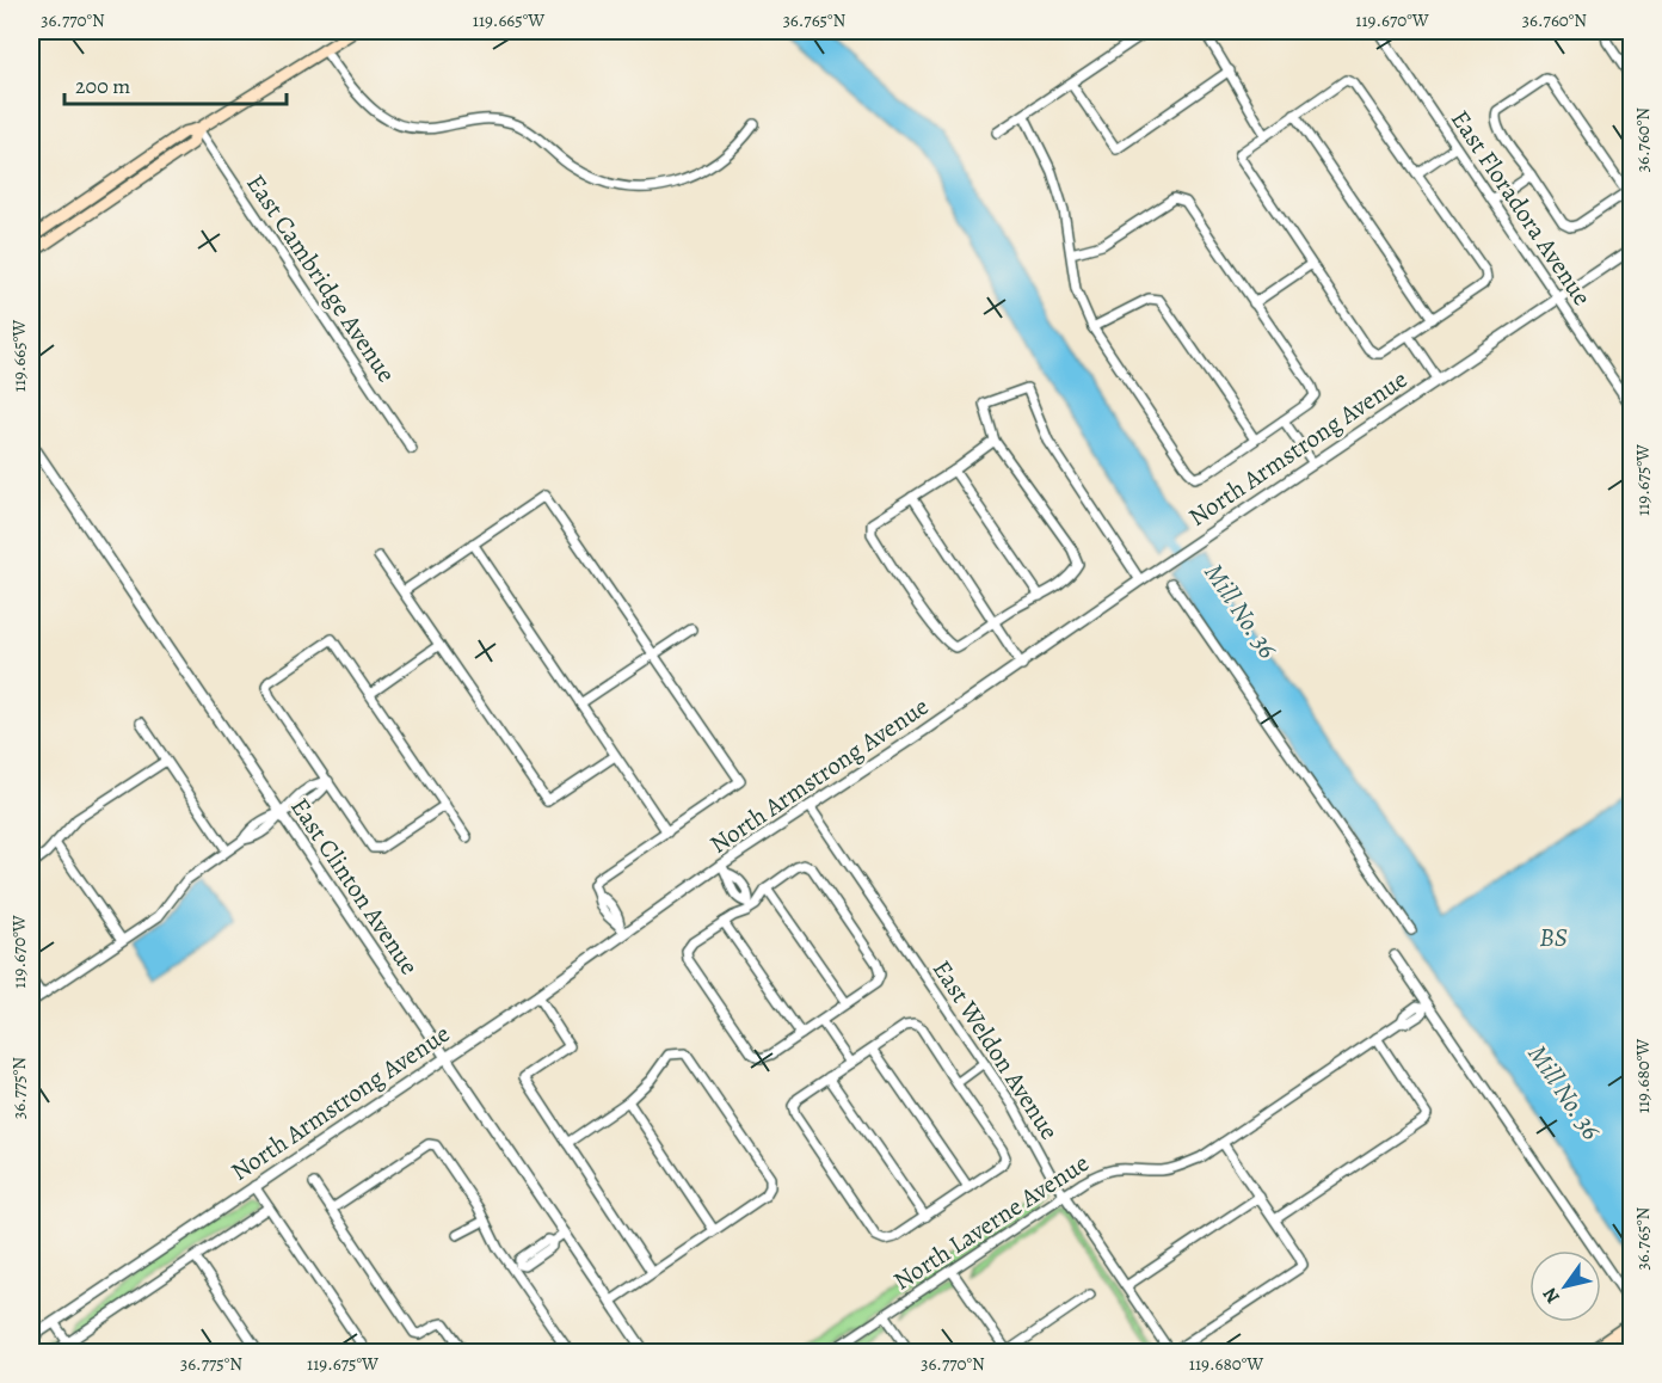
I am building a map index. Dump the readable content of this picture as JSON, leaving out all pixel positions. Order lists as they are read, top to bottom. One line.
{"streets":{"street":["East Floradora Avenue","East Cambridge Avenue","North Armstrong Avenue","East Clinton Avenue","East Weldon Avenue","North Laverne Avenue"]},"crossings":[["East Floradora Avenue","North Armstrong Avenue"],["North Armstrong Avenue","East Clinton Avenue"],["North Armstrong Avenue","East Weldon Avenue"],["East Weldon Avenue","North Laverne Avenue"]],"water":["Mill No. 36","BS"],"scale_bar":"200 m","north":"bottom left","coordinates":["36.770°N","119.665°W","36.765°N","119.670°W","36.760°N","119.675°W","119.680°W","36.775°N"]}
